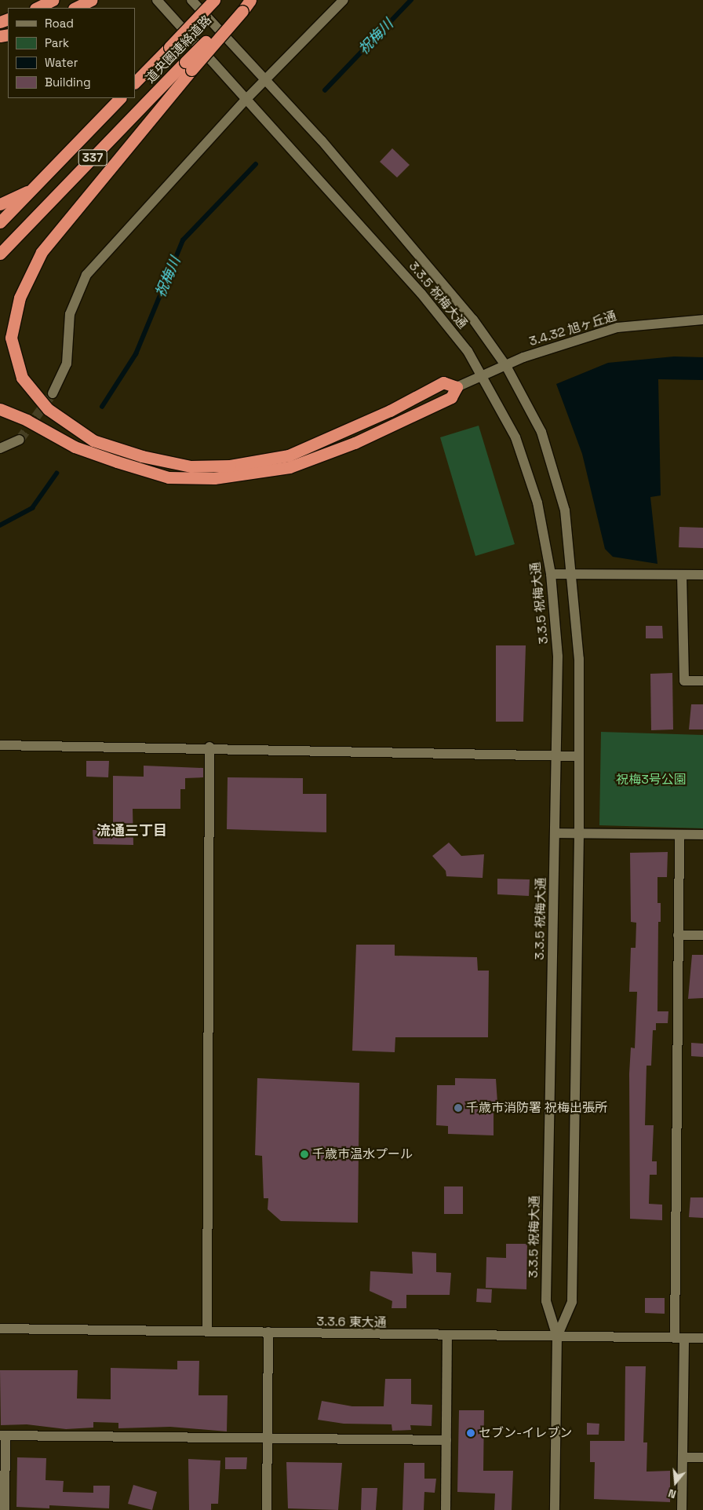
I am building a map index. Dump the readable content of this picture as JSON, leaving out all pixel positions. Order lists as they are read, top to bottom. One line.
{"streets":{"highway":["道央圏連絡道路","337"],"street":["3.3.5 祝梅大通","3.4.32 旭ヶ丘通","3.3.6 東大通"]},"crossings":[["3.3.5 祝梅大通","3.4.32 旭ヶ丘通"],["3.3.5 祝梅大通","3.3.6 東大通"]],"districts":["流通三丁目"],"water":["祝梅川"],"parks":["祝梅3号公園"],"places":["千歳市消防署 祝梅出張所","千歳市温水プール","セブン-イレブン"],"legend":["Road","Park","Water","Building"],"north":"bottom"}
